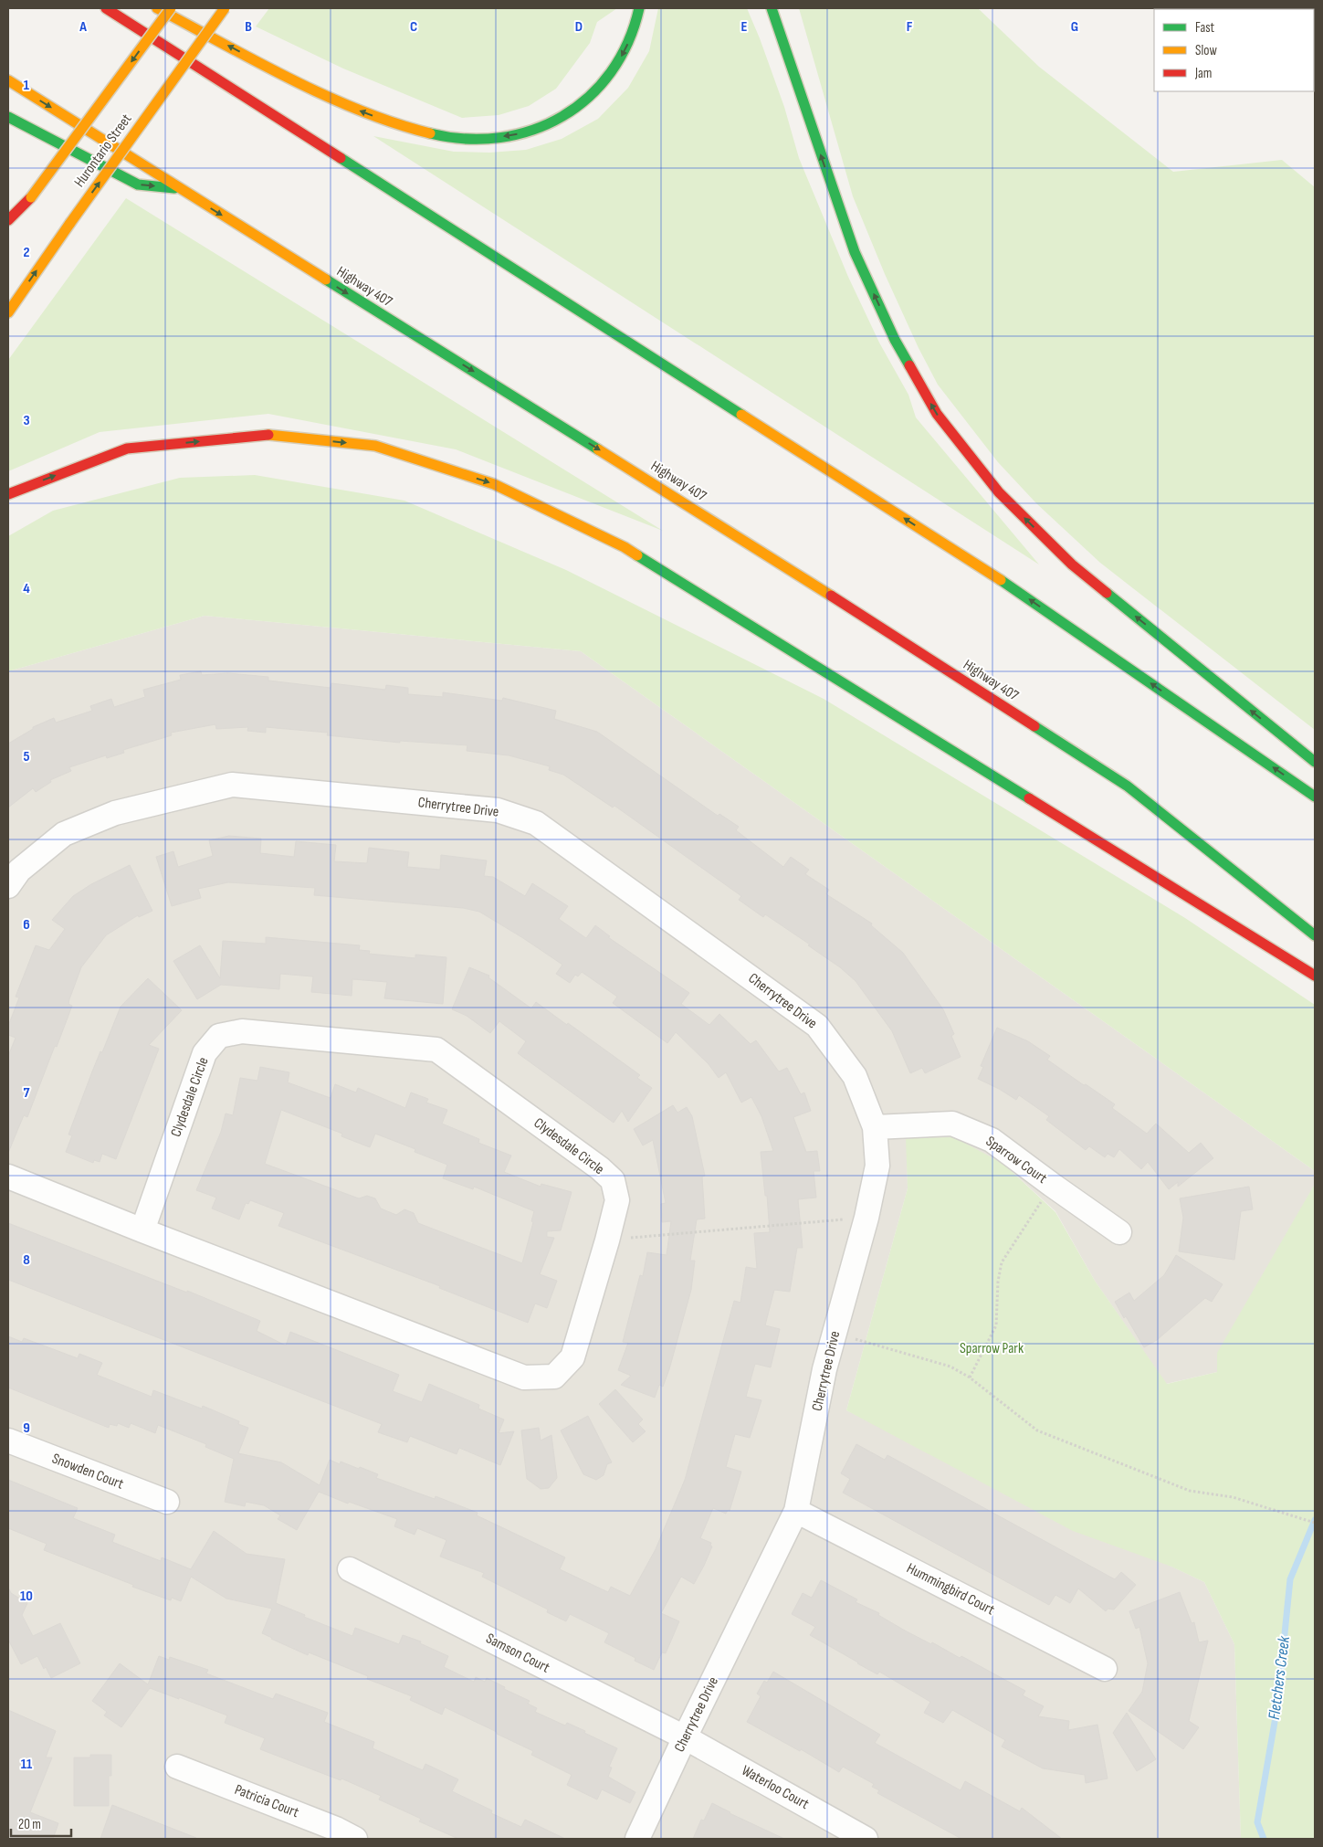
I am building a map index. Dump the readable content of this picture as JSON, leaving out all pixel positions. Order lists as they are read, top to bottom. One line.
{"streets":{"main road":["Hurontario Street","Highway 407"],"street":["Cherrytree Drive","Clydesdale Circle","Sparrow Court","Snowden Court","Hummingbird Court","Samson Court","Waterloo Court","Patricia Court"]},"crossings":[["Cherrytree Drive","Sparrow Court"],["Cherrytree Drive","Hummingbird Court"],["Cherrytree Drive","Samson Court"],["Cherrytree Drive","Waterloo Court"],["Samson Court","Waterloo Court"]],"water":["Fletchers Creek"],"parks":["Sparrow Park"],"legend":["Fast","Slow","Jam"],"scale_bar":"20 m","grid":{"columns":["A","B","C","D","E","F","G"],"rows":["1","2","3","4","5","6","7","8","9","10","11"]}}
